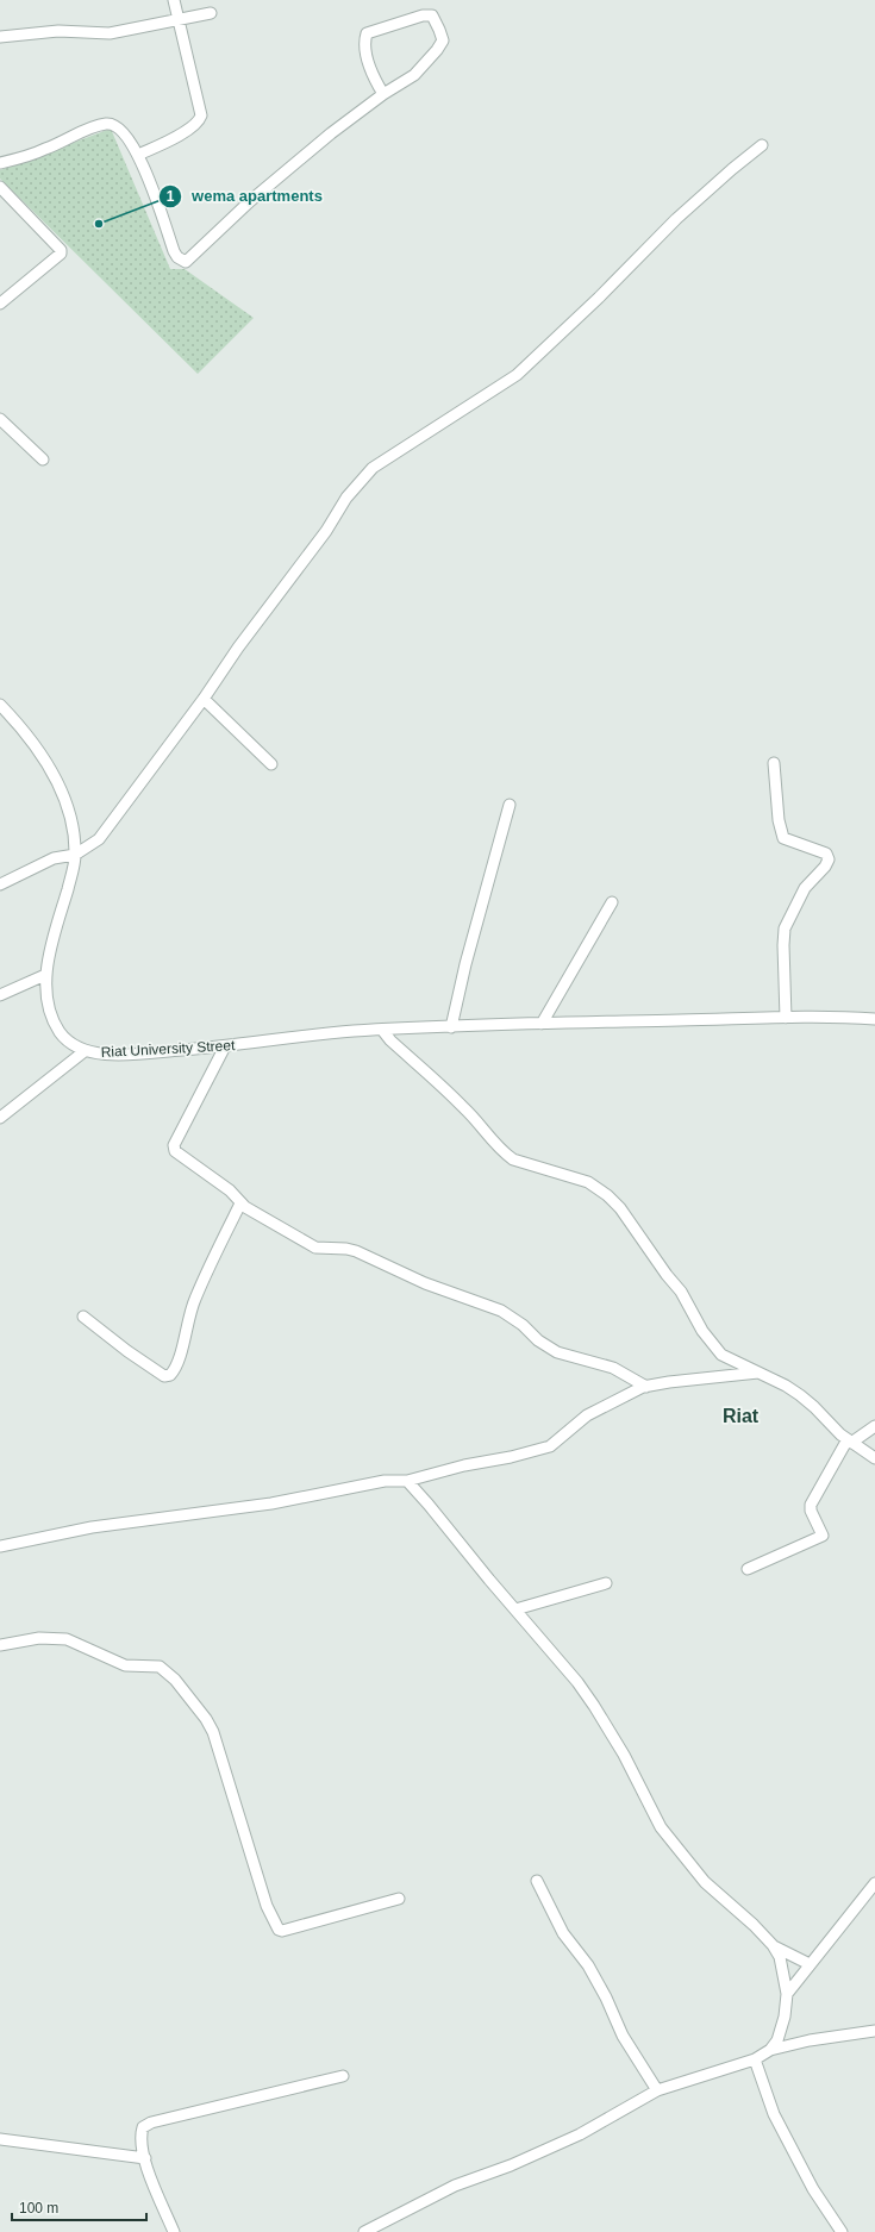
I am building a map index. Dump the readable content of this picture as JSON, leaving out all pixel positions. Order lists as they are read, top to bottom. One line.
{"streets":{"street":["Riat University Street"]},"districts":["Riat"],"places":["wema apartments"],"scale_bar":"100 m"}
